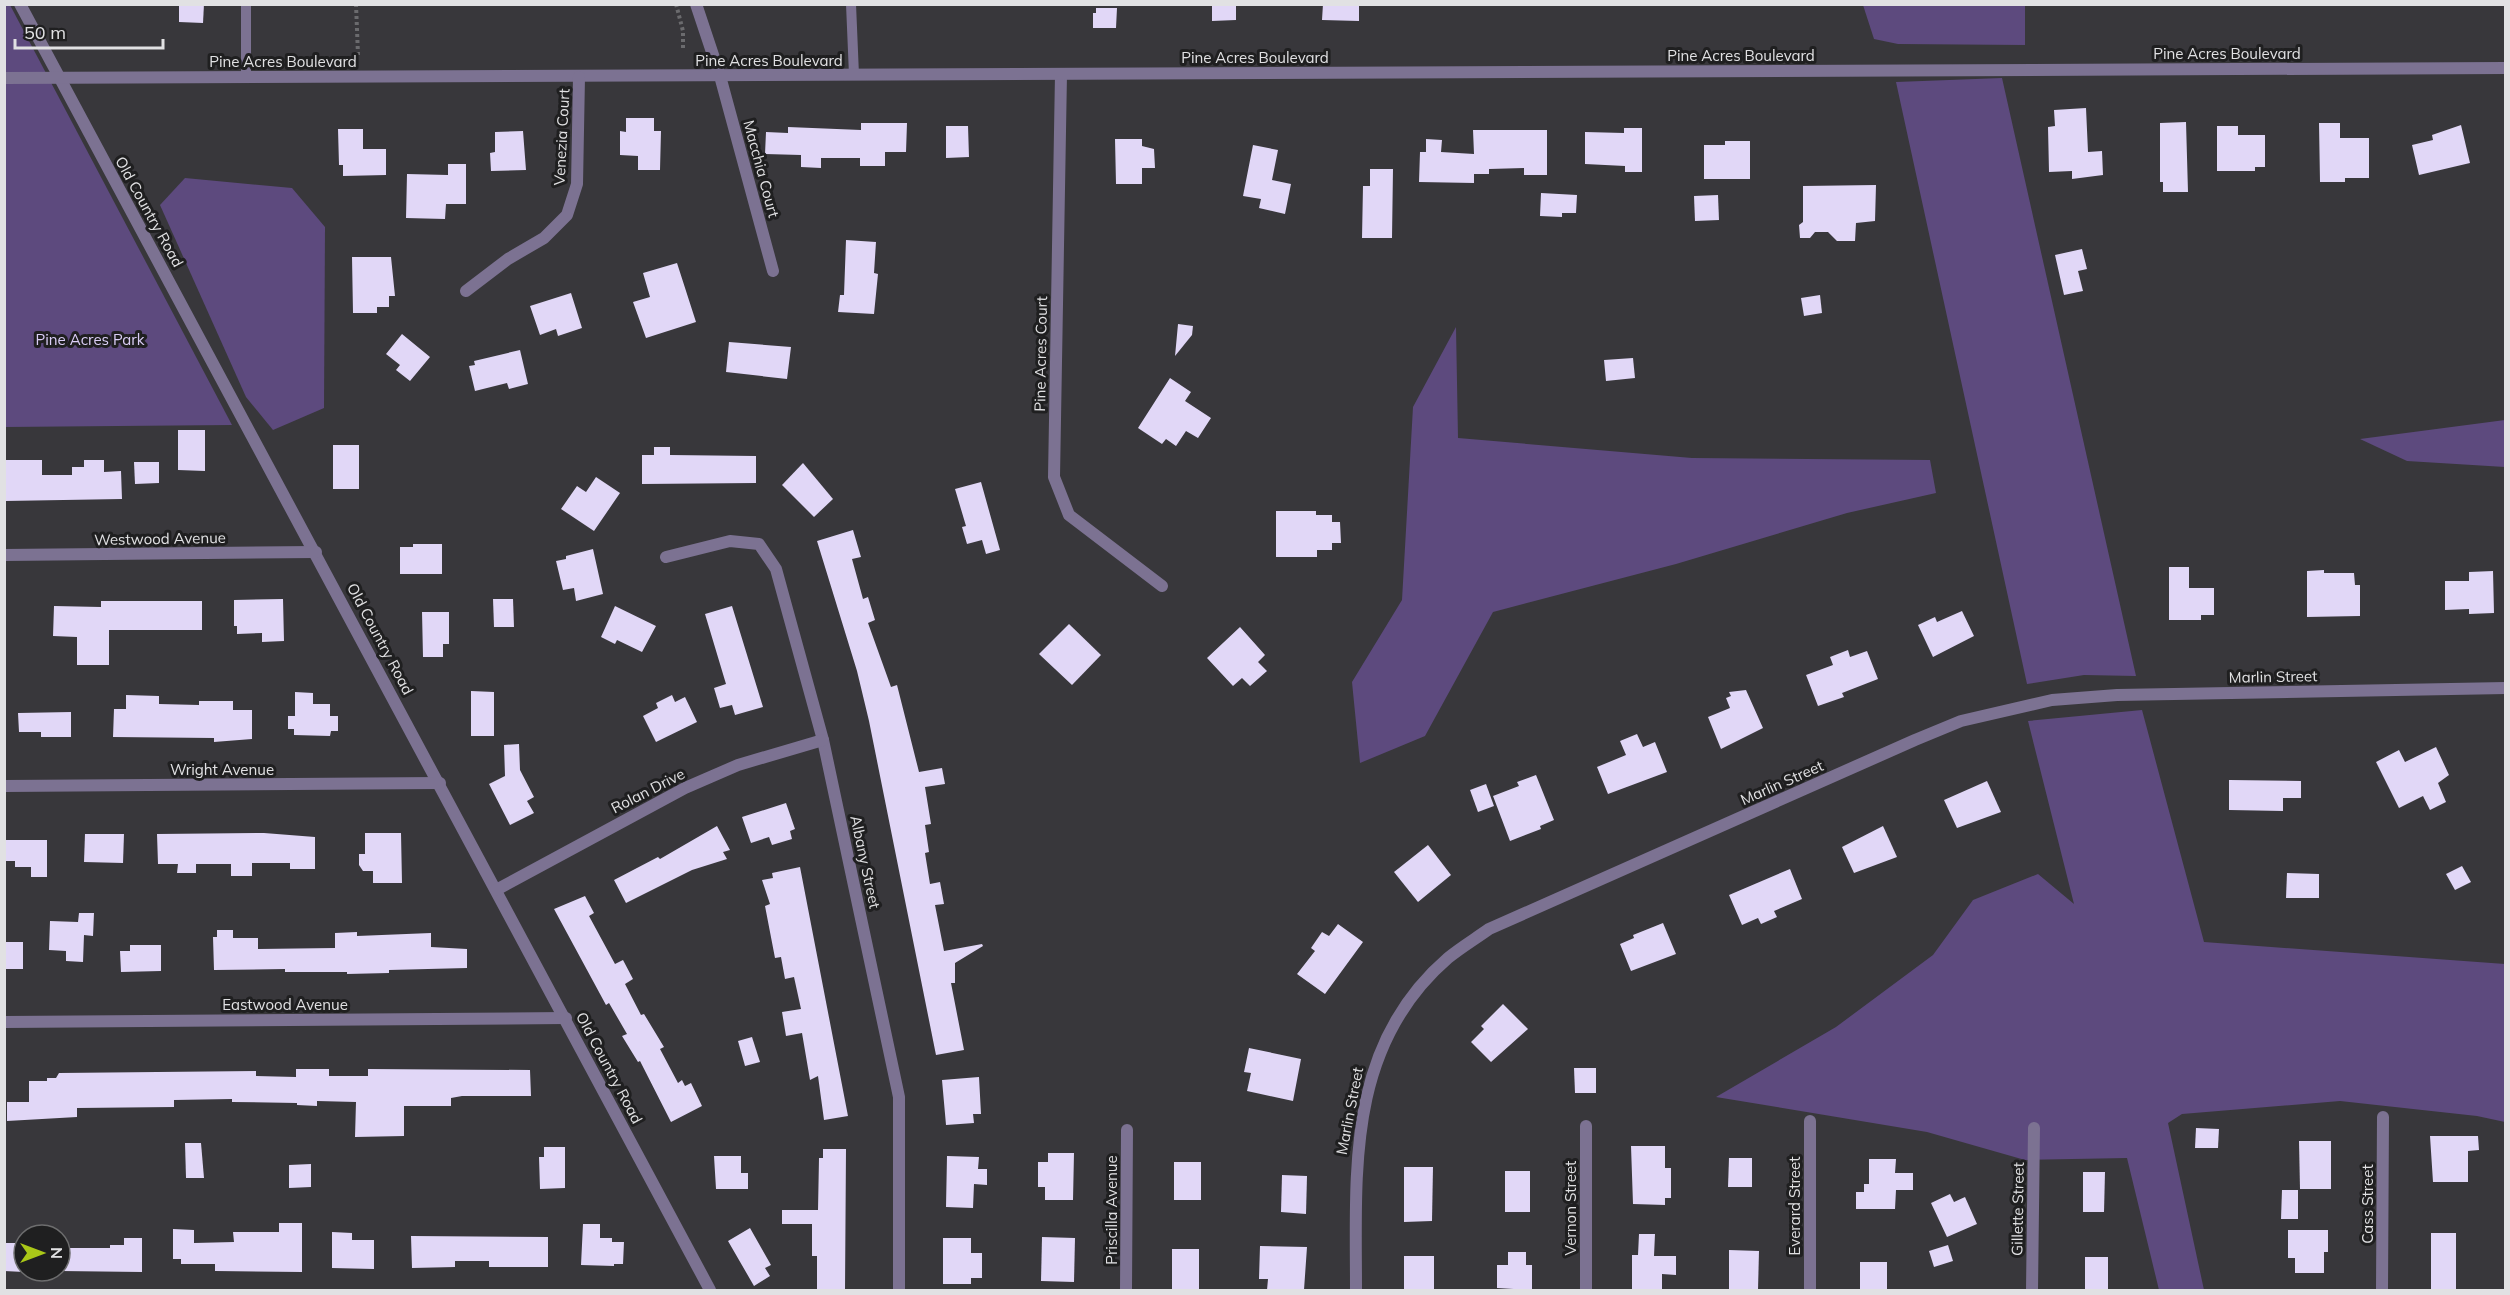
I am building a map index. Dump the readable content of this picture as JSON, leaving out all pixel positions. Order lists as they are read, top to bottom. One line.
{"streets":{"street":["Pine Acres Boulevard","Venezia Court","Macchia Court","Old Country Road","Pine Acres Court","Westwood Avenue","Marlin Street","Wright Avenue","Rolan Drive","Albany Street","Eastwood Avenue","Cass Street","Everard Street","Vernon Street","Gillette Street","Priscilla Avenue"]},"crossings":[["Pine Acres Boulevard","Venezia Court"],["Pine Acres Boulevard","Macchia Court"],["Pine Acres Boulevard","Old Country Road"],["Pine Acres Boulevard","Pine Acres Court"],["Old Country Road","Westwood Avenue"],["Old Country Road","Wright Avenue"],["Old Country Road","Rolan Drive"],["Old Country Road","Eastwood Avenue"],["Rolan Drive","Albany Street"]],"parks":["Pine Acres Park"],"scale_bar":"50 m","north":"right"}
